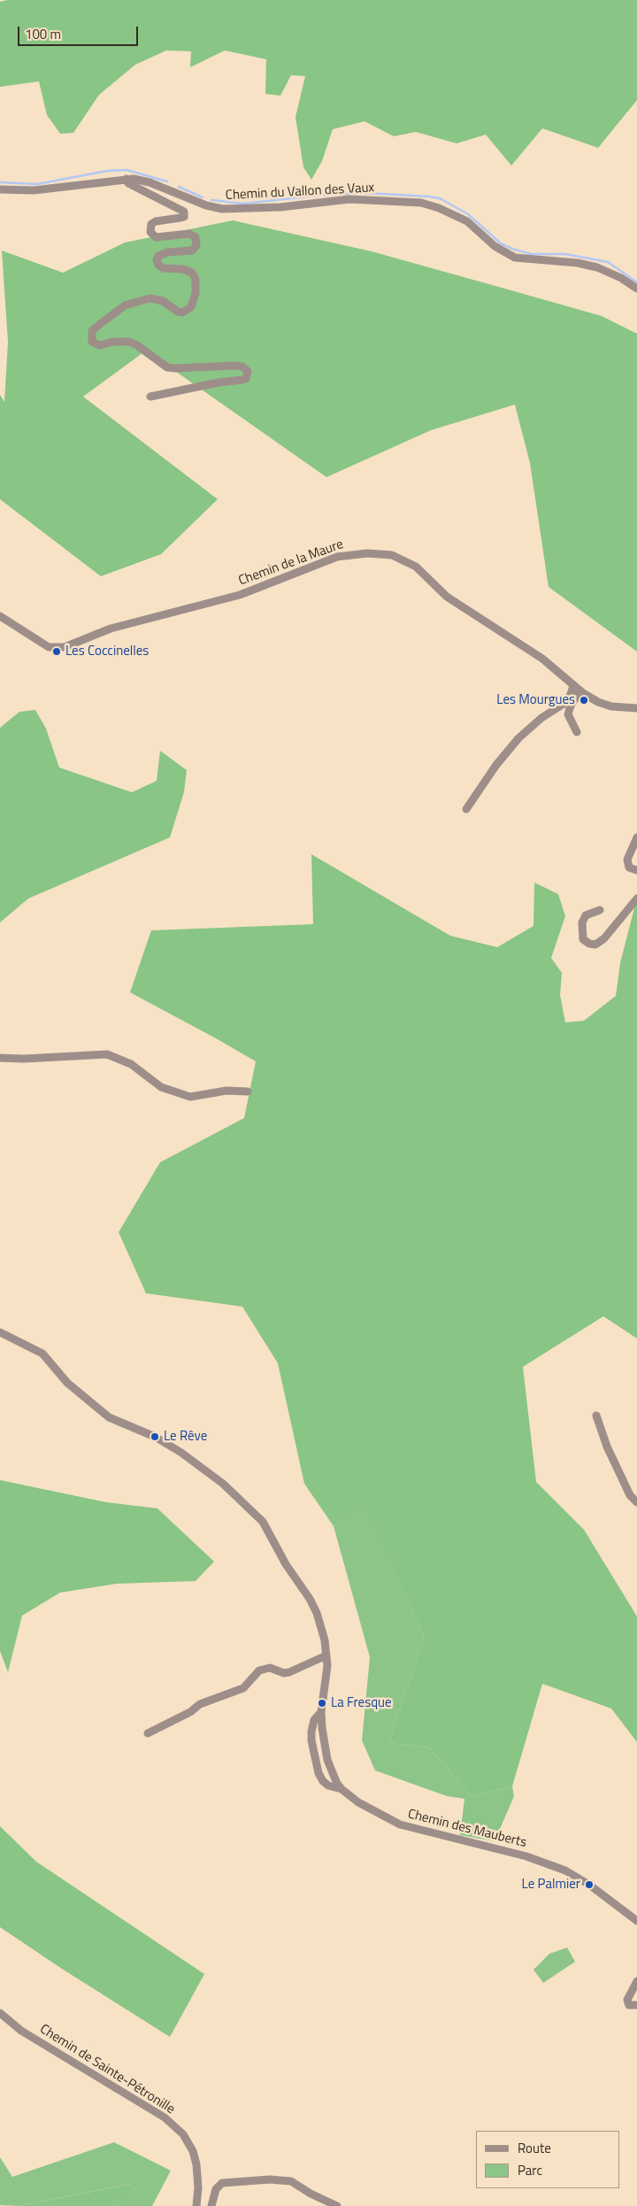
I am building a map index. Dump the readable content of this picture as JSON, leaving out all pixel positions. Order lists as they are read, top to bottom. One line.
{"streets":{"street":["Chemin du Vallon des Vaux","Chemin de la Maure","Chemin des Mauberts","Chemin de Sainte-Pétronille"]},"places":["Les Coccinelles","Les Mourgues","Le Rêve","La Fresque","Le Palmier"],"legend":["Route","Parc"],"scale_bar":"100 m"}
